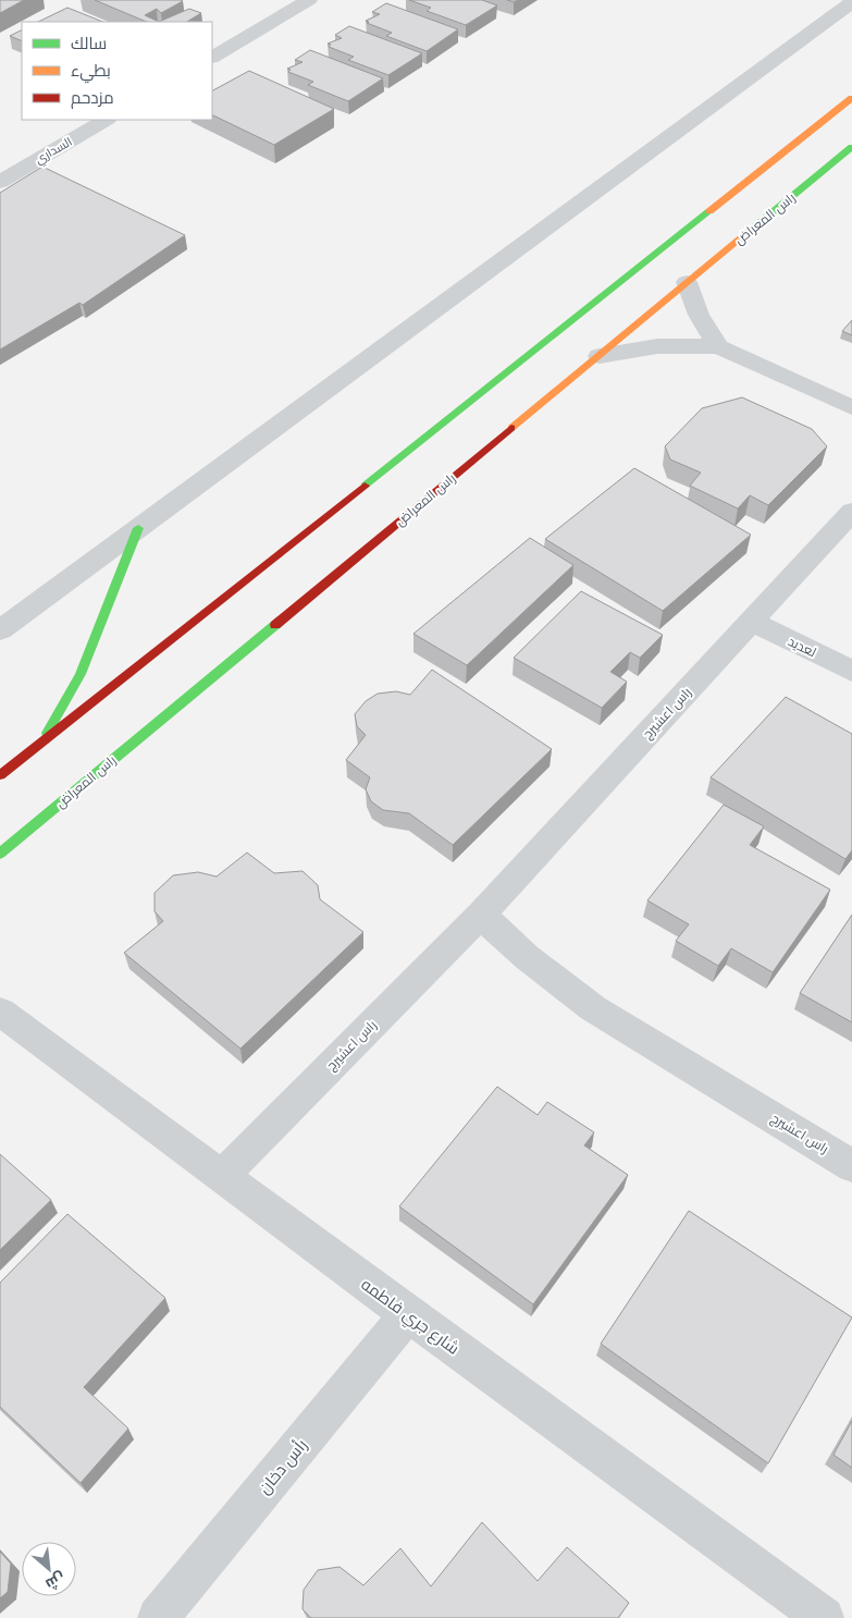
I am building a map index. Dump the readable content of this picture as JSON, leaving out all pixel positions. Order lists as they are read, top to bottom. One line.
{"streets":{"street":["السداري","راس المعراض","لعديد","راس اعشيرج","شارع جري فاطمه","رأس دخان"]},"crossings":[["لعديد","راس اعشيرج"],["راس اعشيرج","شارع جري فاطمه"],["شارع جري فاطمه","رأس دخان"]],"legend":["سالك","بطيء","مزدحم"],"north":"bottom right"}
